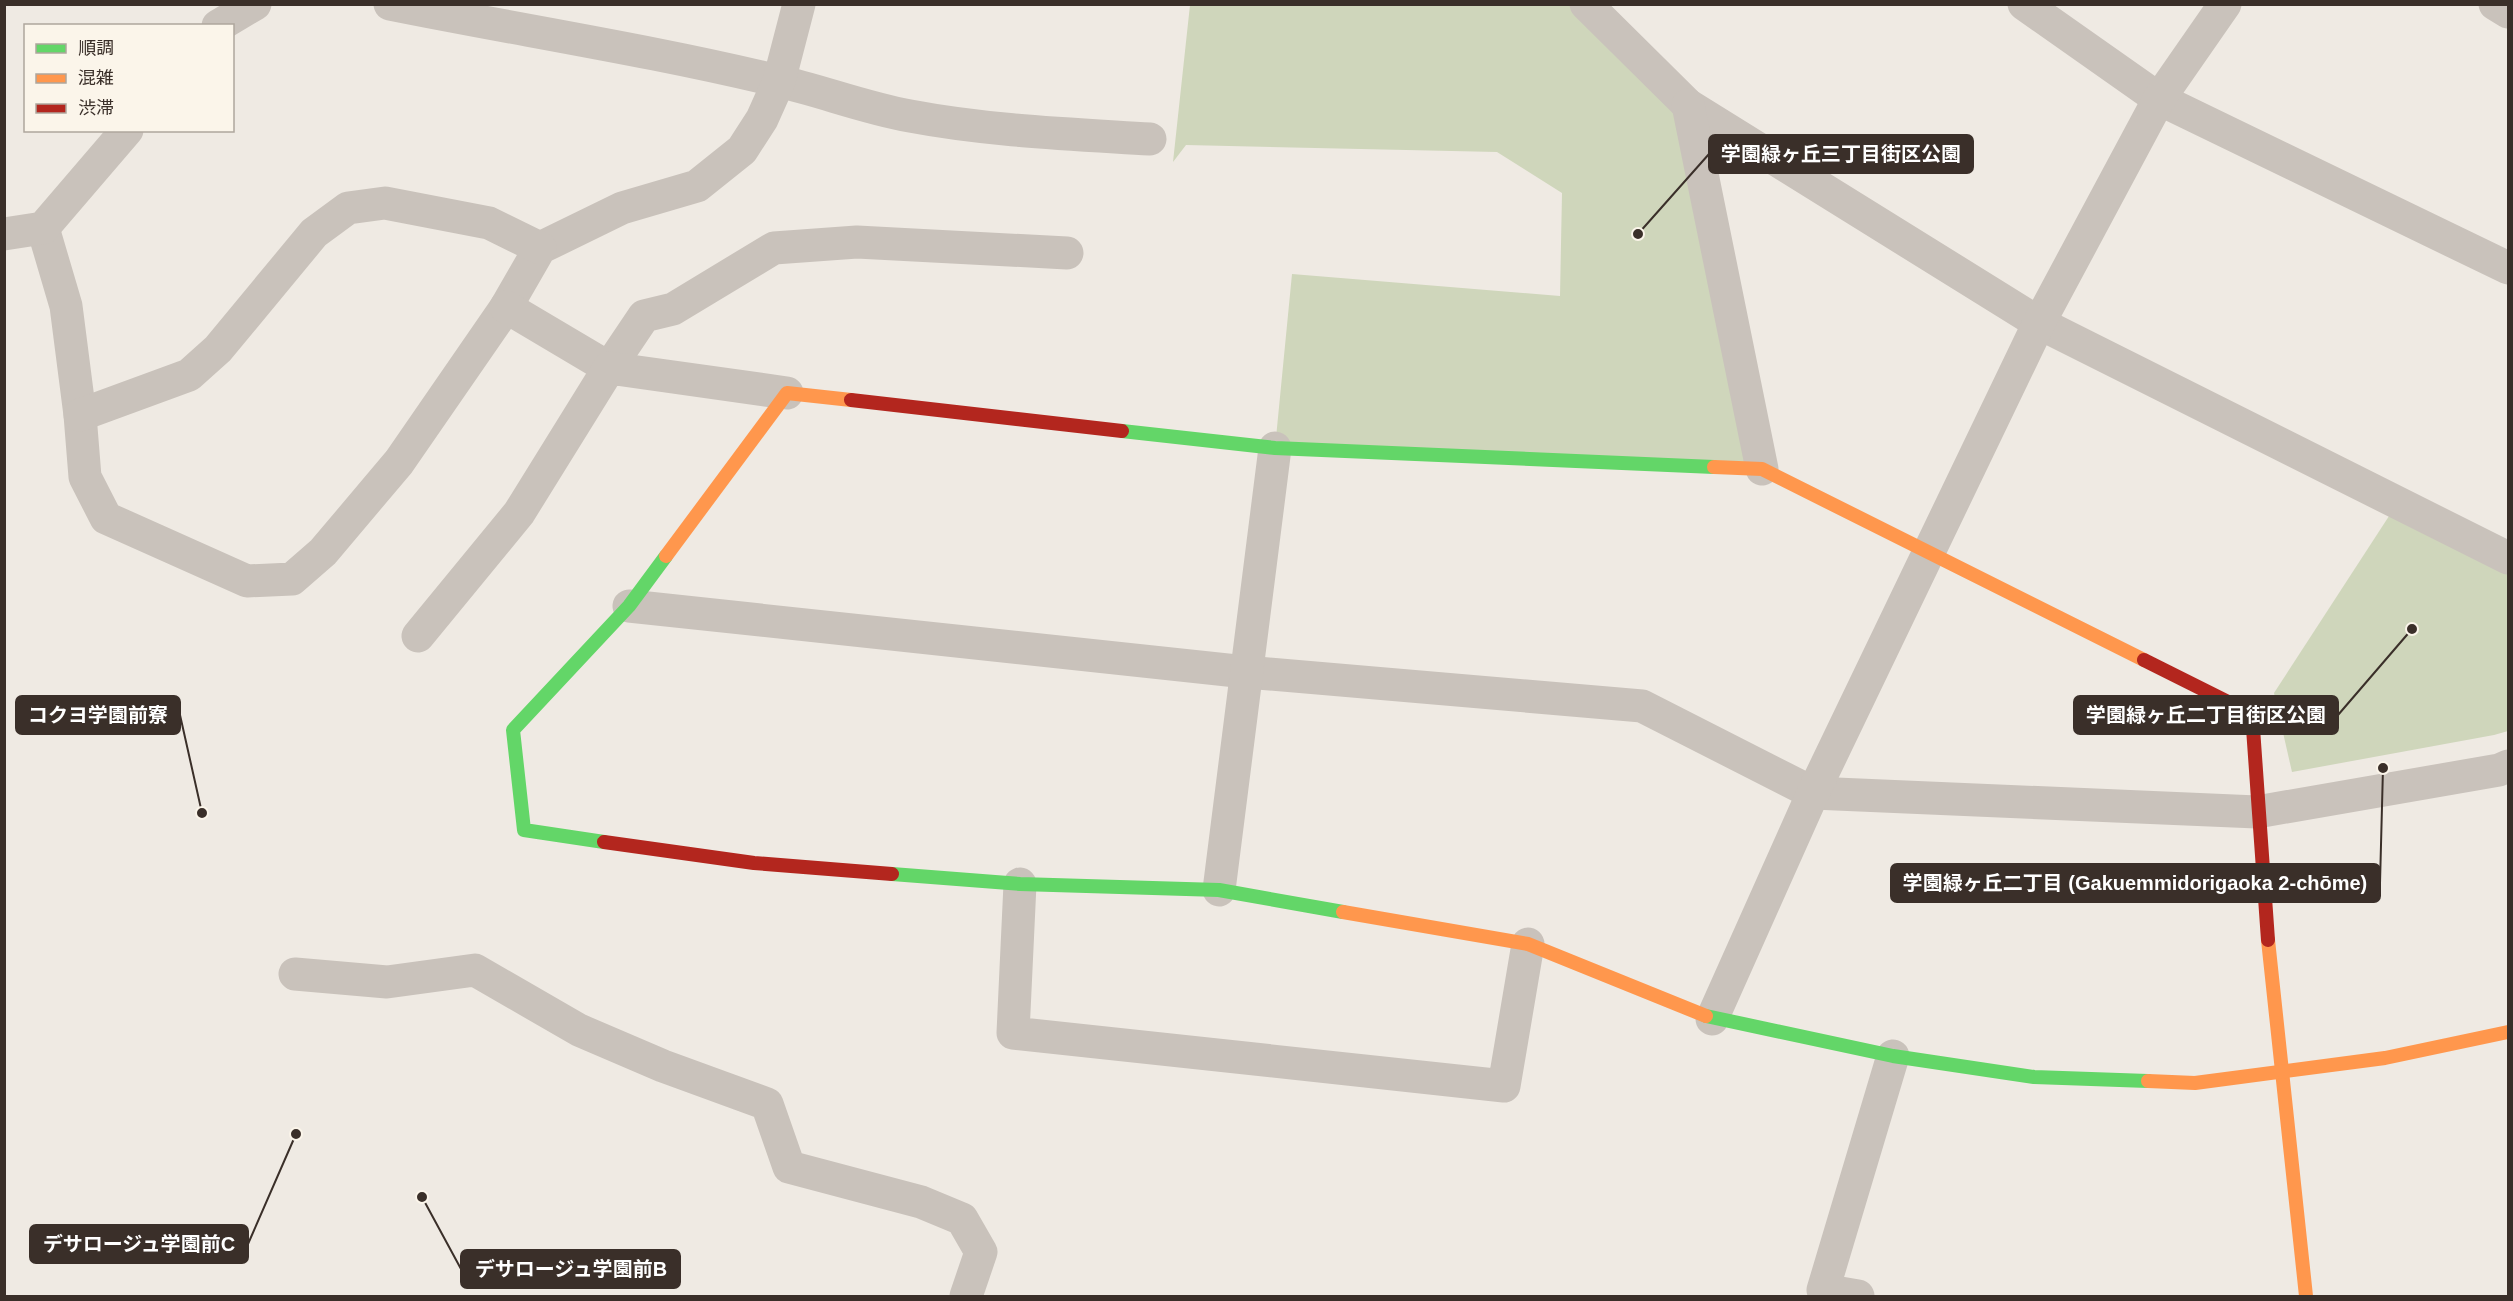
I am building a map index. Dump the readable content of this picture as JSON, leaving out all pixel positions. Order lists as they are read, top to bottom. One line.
{"places":["学園緑ヶ丘三丁目街区公園","学園緑ヶ丘二丁目街区公園","学園緑ヶ丘二丁目 (Gakuemmidorigaoka 2-chōme)","コクヨ学園前寮","デサロージュ学園前C","デサロージュ学園前B"],"legend":["順調","混雑","渋滞"]}
